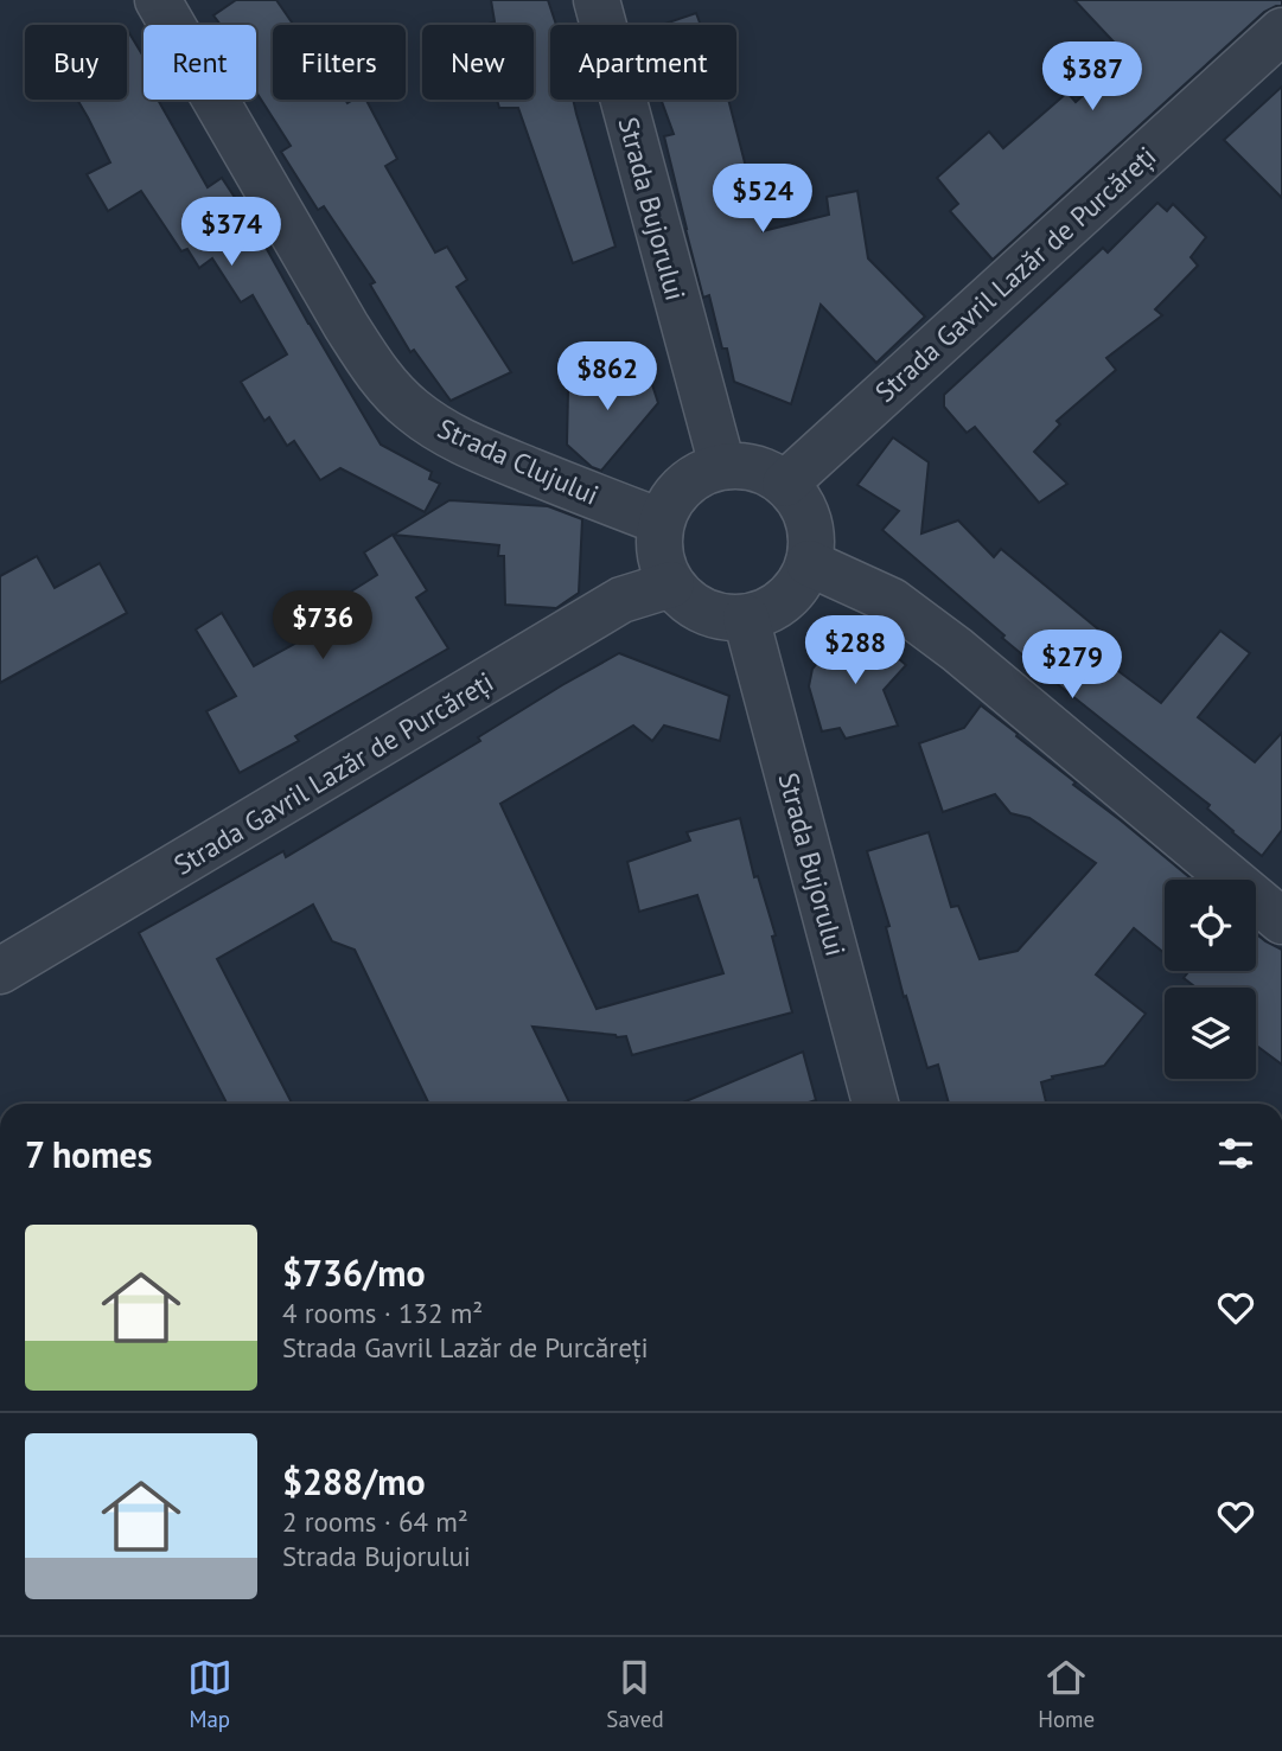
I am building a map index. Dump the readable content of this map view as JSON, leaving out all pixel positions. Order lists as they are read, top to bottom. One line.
{"streets":{"street":["Strada Bujorului","Strada Gavril Lazăr de Purcăreți","Strada Clujului"]},"crossings":[["Strada Bujorului","Strada Gavril Lazăr de Purcăreți"],["Strada Bujorului","Strada Clujului"],["Strada Gavril Lazăr de Purcăreți","Strada Clujului"]],"page":{"chip":["Buy","Rent","Filters","New","Apartment"],"price":["$387","$524","$374","$862","$736","$288","$279"],"heading":"7 homes","list":[{"name":"$736/mo","note":"4 rooms · 132 m² · Strada Gavril Lazăr de Purcăreți"},{"name":"$288/mo","note":"2 rooms · 64 m² · Strada Bujorului"}],"tabs":["Map","Saved","Home"]}}
